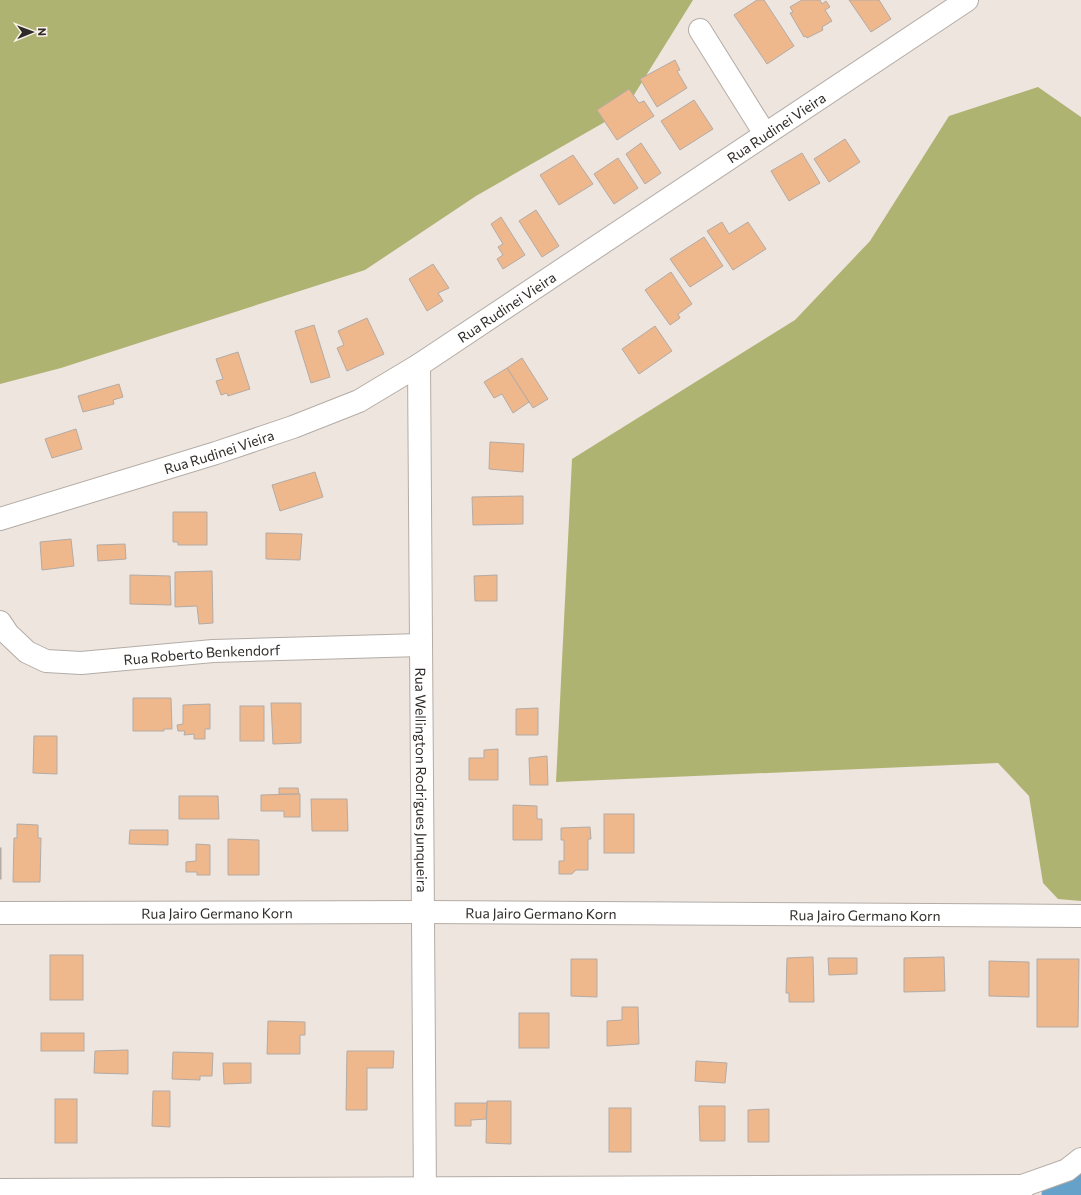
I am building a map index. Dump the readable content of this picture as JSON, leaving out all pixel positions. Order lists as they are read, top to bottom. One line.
{"streets":{"street":["Rua Rudinei Vieira","Rua Roberto Benkendorf","Rua Wellington Rodrigues Junqueira","Rua Jairo Germano Korn"]},"crossings":[["Rua Rudinei Vieira","Rua Wellington Rodrigues Junqueira"],["Rua Roberto Benkendorf","Rua Wellington Rodrigues Junqueira"],["Rua Wellington Rodrigues Junqueira","Rua Jairo Germano Korn"]],"north":"right"}
